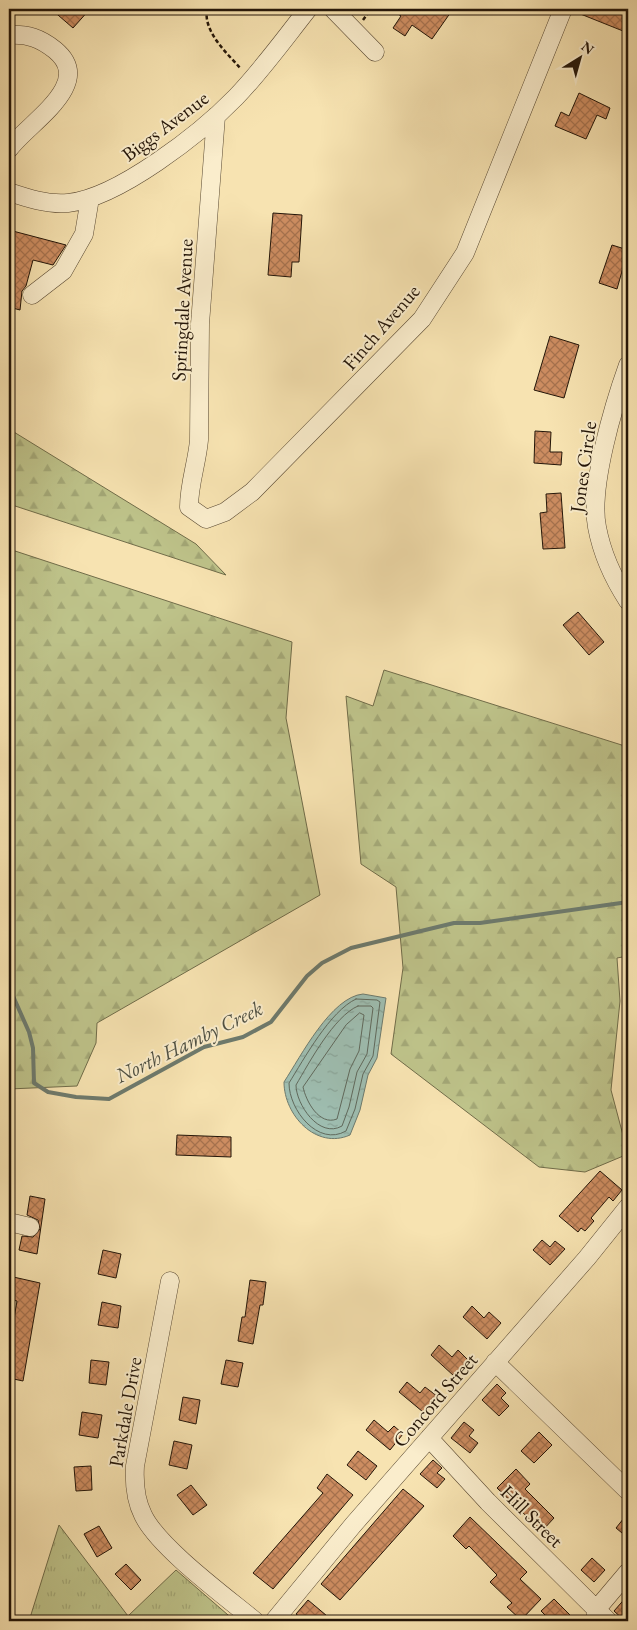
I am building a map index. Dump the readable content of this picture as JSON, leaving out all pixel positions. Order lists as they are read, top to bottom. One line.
{"streets":{"street":["Biggs Avenue","Springdale Avenue","Finch Avenue","Jones Circle","Concord Street","Parkdale Drive","Hill Street"]},"crossings":[["Biggs Avenue","Springdale Avenue"],["Springdale Avenue","Finch Avenue"],["Concord Street","Hill Street"]],"water":["North Hamby Creek"],"north":"top right"}
